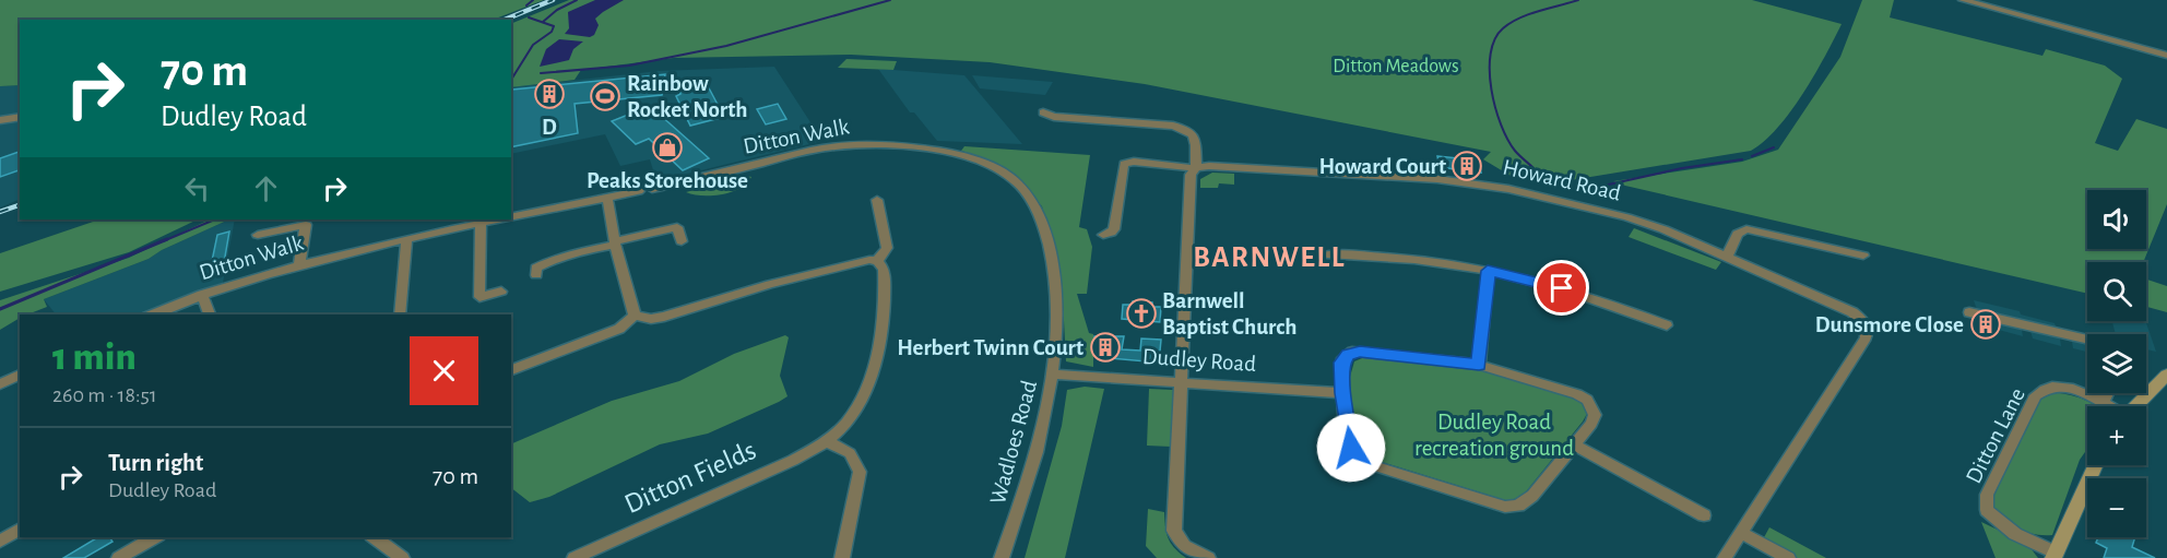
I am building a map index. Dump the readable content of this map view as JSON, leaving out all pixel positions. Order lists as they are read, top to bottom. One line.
{"streets":{"main road":["Ditton Lane"],"street":["Ditton Walk","Howard Road","Dudley Road","Wadloes Road","Ditton Fields"]},"crossings":[["Ditton Walk","Wadloes Road"],["Dudley Road","Wadloes Road"]],"districts":["BARNWELL"],"parks":["Ditton Meadows","Dudley Road recreation ground"],"places":{"building":["D","Howard Court","Dunsmore Close","Herbert Twinn Court"],"sports":["Rainbow Rocket North"],"shop":["Peaks Storehouse"],"church":["Barnwell Baptist Church"]},"page":{"turn":["70 m","Dudley Road"],"map_buttons":["+","−"],"heading":["1 min","260 m · 18:51"],"list":[{"name":"Turn right","note":"Dudley Road","value":"70 m"}]}}
